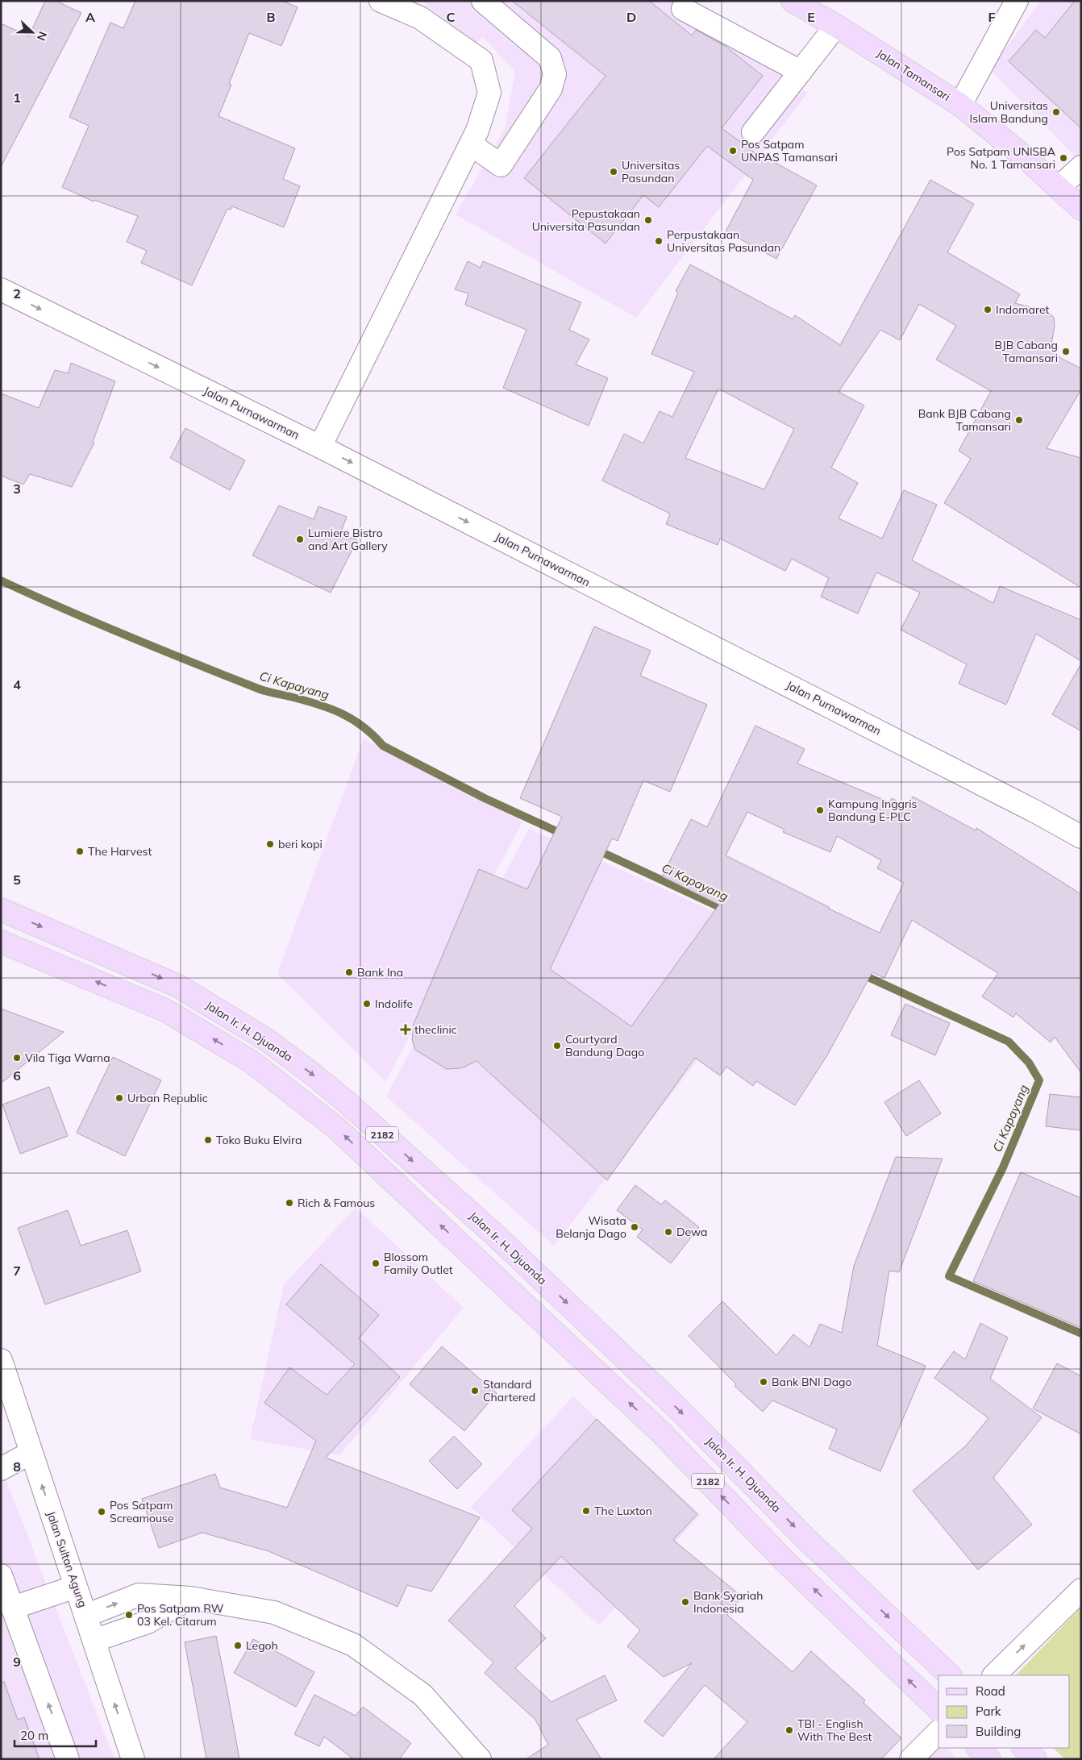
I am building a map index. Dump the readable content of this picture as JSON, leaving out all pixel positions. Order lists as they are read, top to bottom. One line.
{"streets":{"main road":["Jalan Tamansari","Jalan Ir. H. Djuanda","2182"],"street":["Jalan Purnawarman","Jalan Sultan Agung"]},"one_way":["Jalan Purnawarman"],"water":["Ci Kapayang"],"places":{"other":["Universitas Islam Bandung","Pos Satpam UNPAS Tamansari","Pos Satpam UNISBA No. 1 Tamansari","Universitas Pasundan","Pepustakaan Universita Pasundan","Perpustakaan Universitas Pasundan","Indomaret","BJB Cabang Tamansari","Bank BJB Cabang Tamansari","Lumiere Bistro and Art Gallery","Kampung Inggris Bandung E-PLC","beri kopi","The Harvest","Bank Ina","Indolife","Courtyard Bandung Dago","Vila Tiga Warna","Urban Republic","Toko Buku Elvira","Rich & Famous","Wisata Belanja Dago","Dewa","Blossom Family Outlet","Bank BNI Dago","Standard Chartered","The Luxton","Pos Satpam Screamouse","Bank Syariah Indonesia","Pos Satpam RW 03 Kel. Citarum","Legoh","TBI - English With The Best"],"health":["theclinic"]},"legend":["Road","Park","Building"],"scale_bar":"20 m","north":"right","grid":{"columns":["A","B","C","D","E","F"],"rows":["1","2","3","4","5","6","7","8","9"]}}
